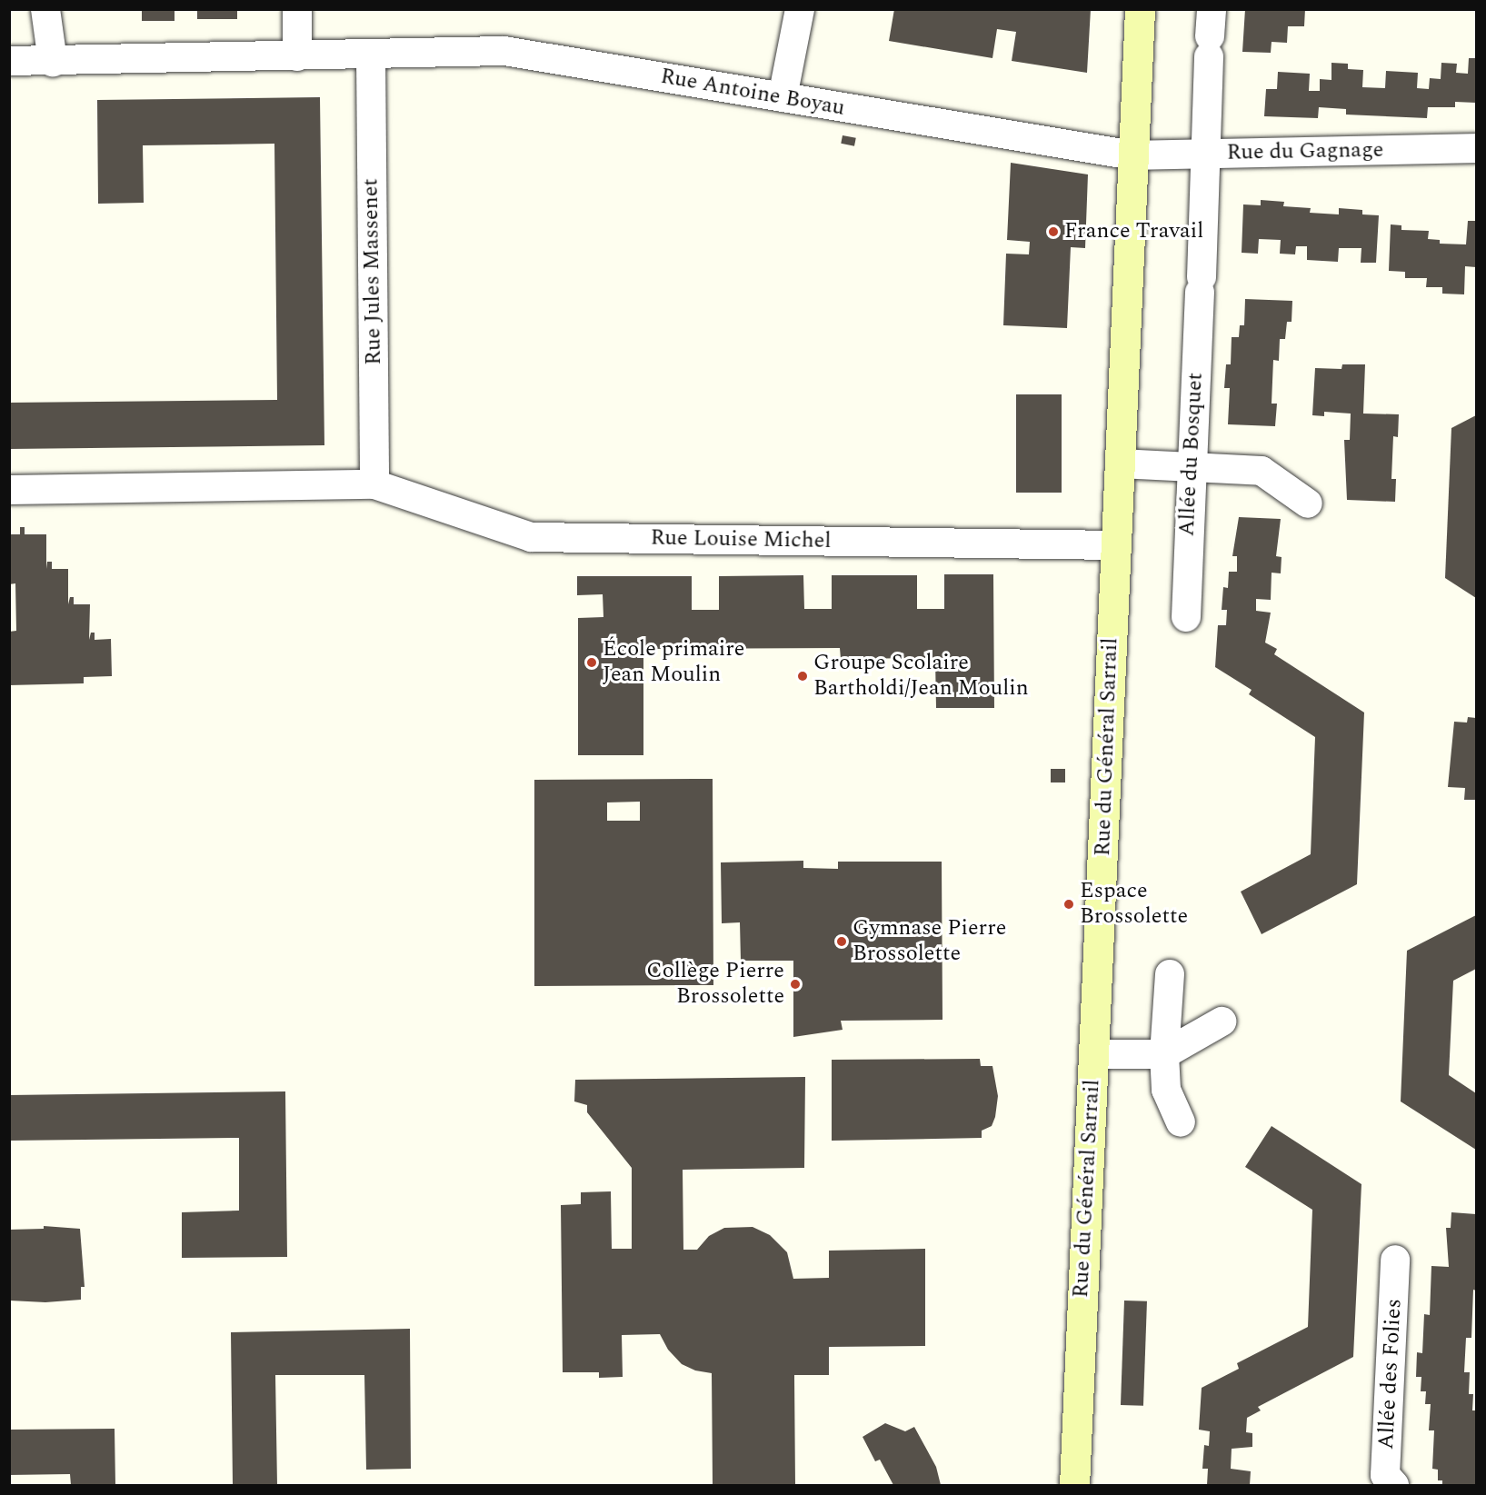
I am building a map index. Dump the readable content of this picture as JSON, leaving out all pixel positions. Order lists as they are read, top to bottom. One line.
{"streets":{"main road":["Rue du Général Sarrail"],"street":["Rue Antoine Boyau","Rue du Gagnage","Rue Jules Massenet","Allée du Bosquet","Rue Louise Michel","Allée des Folies"]},"crossings":[["Rue Antoine Boyau","Rue du Gagnage"],["Rue Antoine Boyau","Rue Jules Massenet"],["Rue Antoine Boyau","Rue du Général Sarrail"],["Rue du Gagnage","Allée du Bosquet"],["Rue du Gagnage","Rue du Général Sarrail"],["Rue Jules Massenet","Rue Louise Michel"],["Rue Louise Michel","Rue du Général Sarrail"]],"places":["France Travail","École primaire Jean Moulin","Groupe Scolaire Bartholdi/Jean Moulin","Espace Brossolette","Gymnase Pierre Brossolette","Collège Pierre Brossolette"]}
